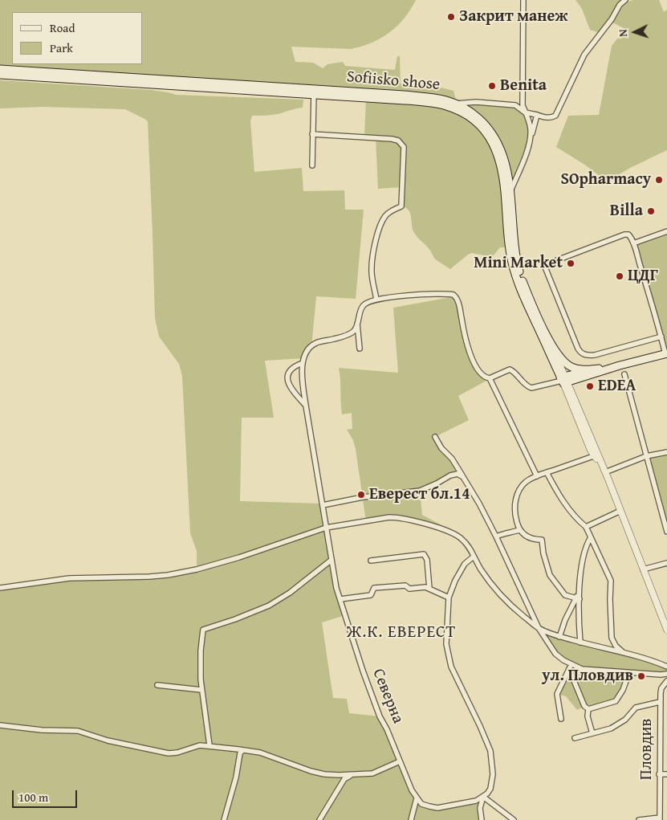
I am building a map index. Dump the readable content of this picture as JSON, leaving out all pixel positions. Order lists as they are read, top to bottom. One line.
{"streets":{"main road":["Sofiisko shose"],"street":["Северна","Пловдив"]},"districts":["Ж.К. ЕВЕРЕСТ"],"places":["Закрит манеж","Benita","SOpharmacy","Billa","Mini Market","ЦДГ","EDEA","Еверест бл.14","ул. Пловдив"],"legend":["Road","Park"],"scale_bar":"100 m","north":"left"}
